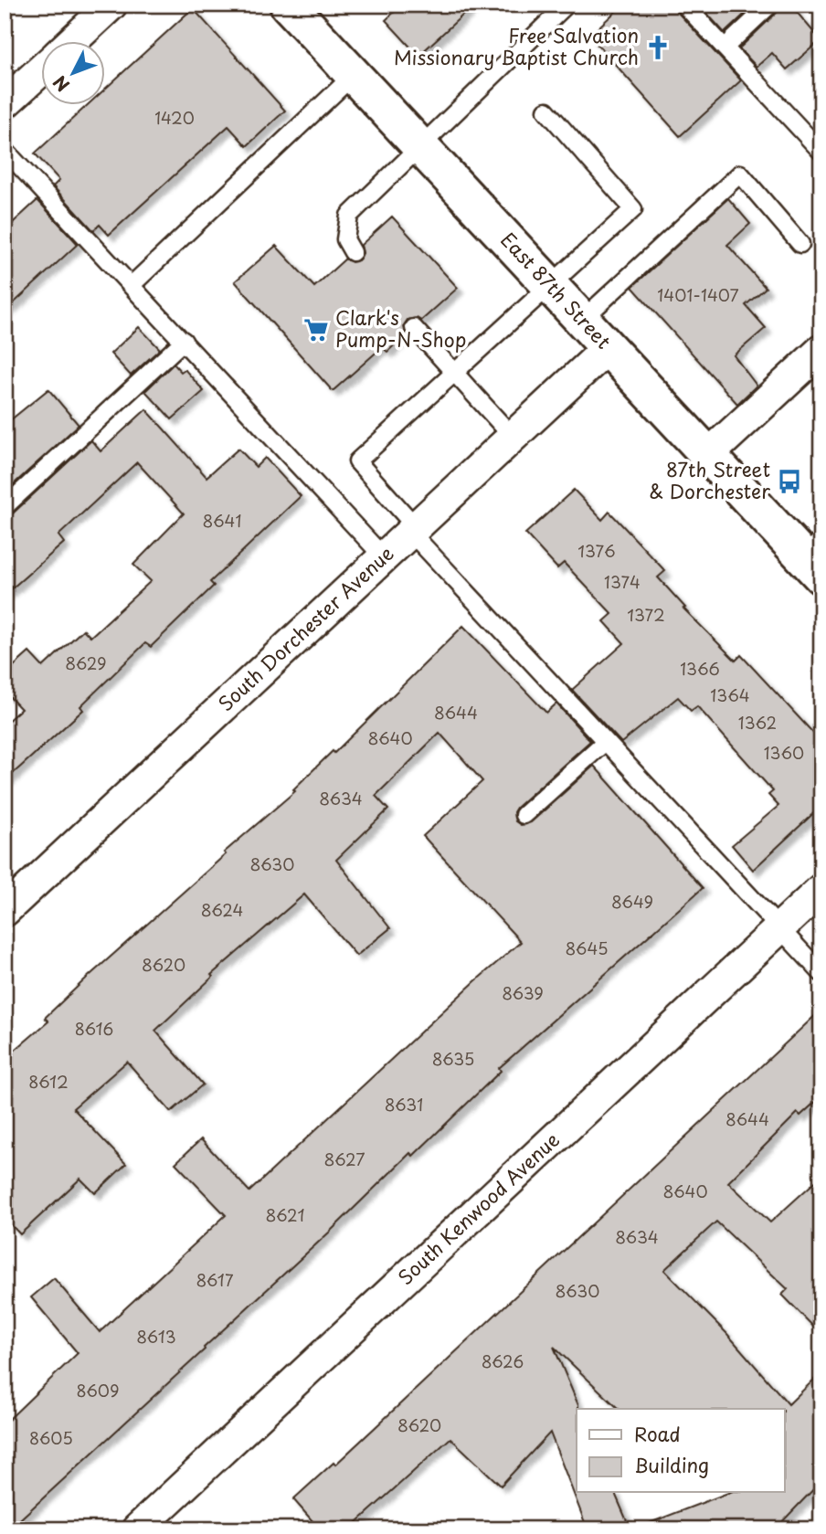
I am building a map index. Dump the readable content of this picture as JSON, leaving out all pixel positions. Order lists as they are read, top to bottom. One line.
{"streets":{"main road":["East 87th Street"],"street":["South Dorchester Avenue","South Kenwood Avenue"]},"crossings":[["East 87th Street","South Dorchester Avenue"]],"places":{"church":["Free Salvation Missionary Baptist Church"],"supermarket":["Clark's Pump-N-Shop"],"bus stop":["87th Street & Dorchester"]},"house_numbers":["1420","1401-1407","8641","1376","1374","1372","8629","1366","1364","8644","1362","8640","1360","8634","8630","8649","8624","8645","8620","8639","8616","8635","8612","8631","8644","8627","8640","8621","8634","8617","8630","8613","8626","8609","8620","8605"],"legend":["Road","Building"],"north":"bottom left"}
